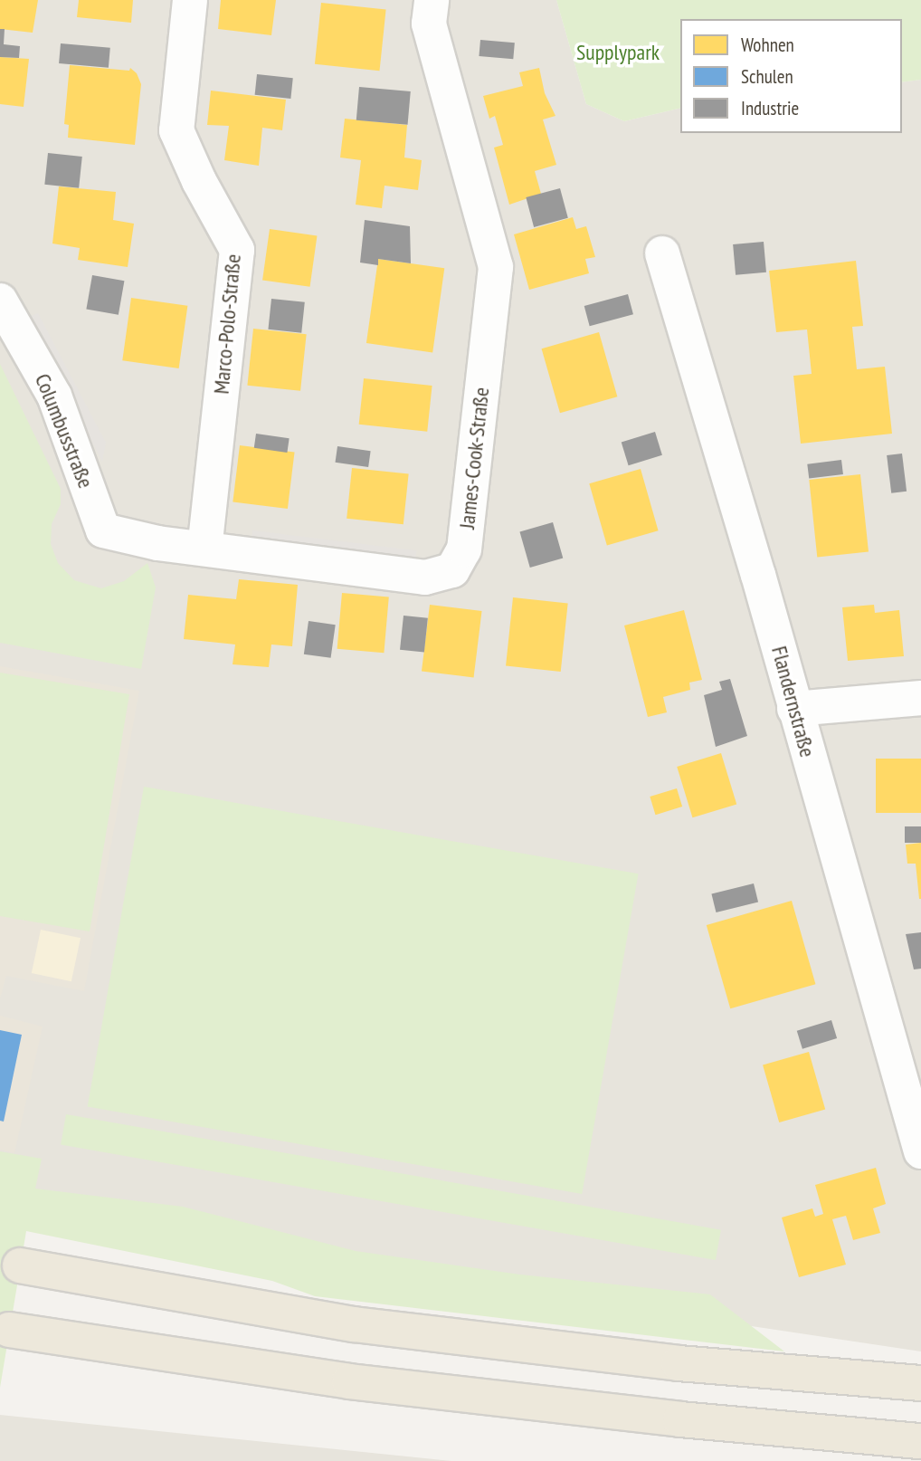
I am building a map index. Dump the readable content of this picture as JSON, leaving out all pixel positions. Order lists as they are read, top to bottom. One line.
{"streets":{"street":["Marco-Polo-Straße","Columbusstraße","James-Cook-Straße","Flandernstraße"]},"crossings":[["Marco-Polo-Straße","James-Cook-Straße"],["Columbusstraße","James-Cook-Straße"]],"parks":["Supplypark"],"legend":["Wohnen","Schulen","Industrie"]}
